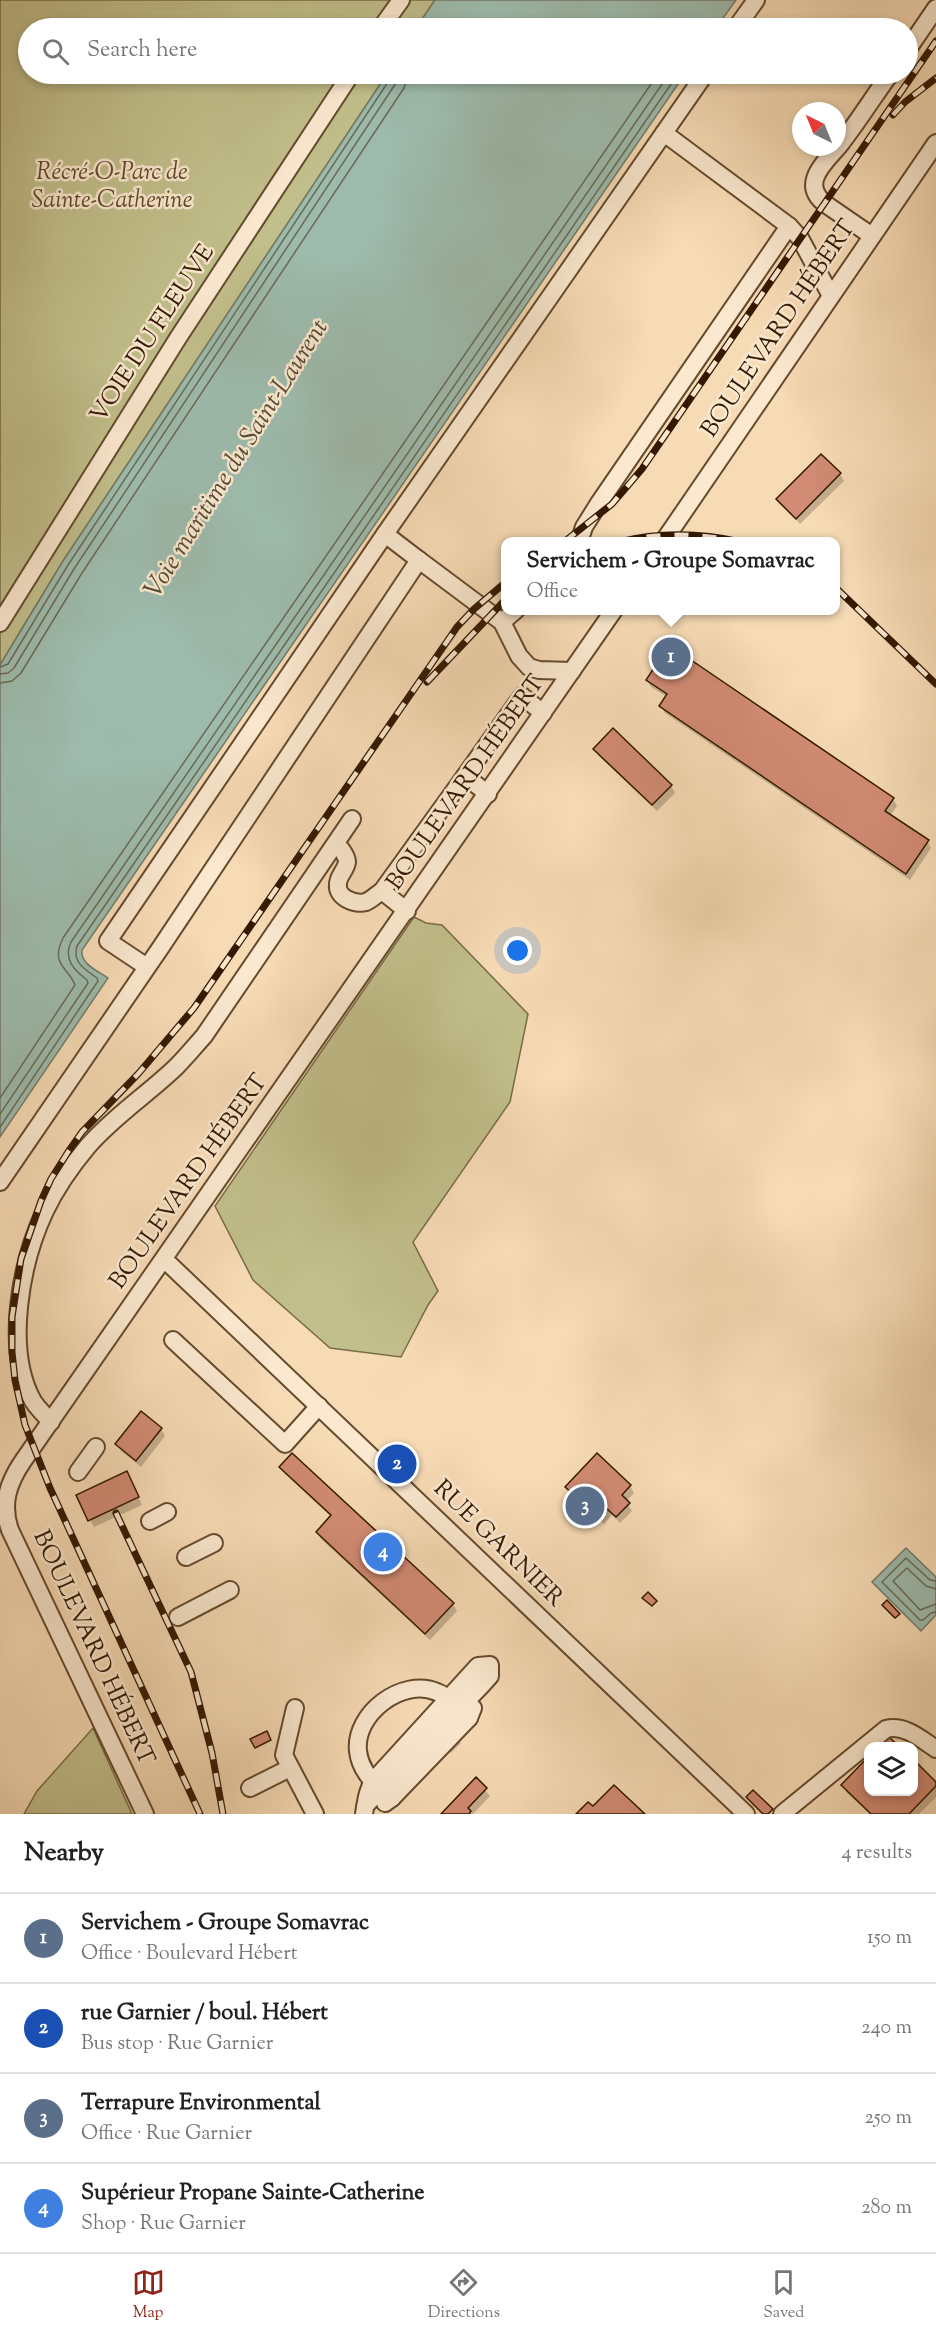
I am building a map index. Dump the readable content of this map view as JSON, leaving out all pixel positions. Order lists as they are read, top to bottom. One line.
{"streets":{"street":["BOULEVARD HÉBERT","VOIE DU FLEUVE","RUE GARNIER"]},"crossings":[["BOULEVARD HÉBERT","RUE GARNIER"]],"water":["Voie maritime du Saint-Laurent"],"parks":["Récré-O-Parc de Sainte-Catherine"],"north":"top left","page":{"search":"Search here","popup":["Servichem - Groupe Somavrac","Office"],"pins":["1","2","3","4"],"heading":["Nearby","4 results"],"list":[{"mark":"1","name":"Servichem - Groupe Somavrac","note":"Office · Boulevard Hébert","value":"150 m"},{"mark":"2","name":"rue Garnier / boul. Hébert","note":"Bus stop · Rue Garnier","value":"240 m"},{"mark":"3","name":"Terrapure Environmental","note":"Office · Rue Garnier","value":"250 m"},{"mark":"4","name":"Supérieur Propane Sainte-Catherine","note":"Shop · Rue Garnier","value":"280 m"}],"nav":["Map","Directions","Saved"]}}
